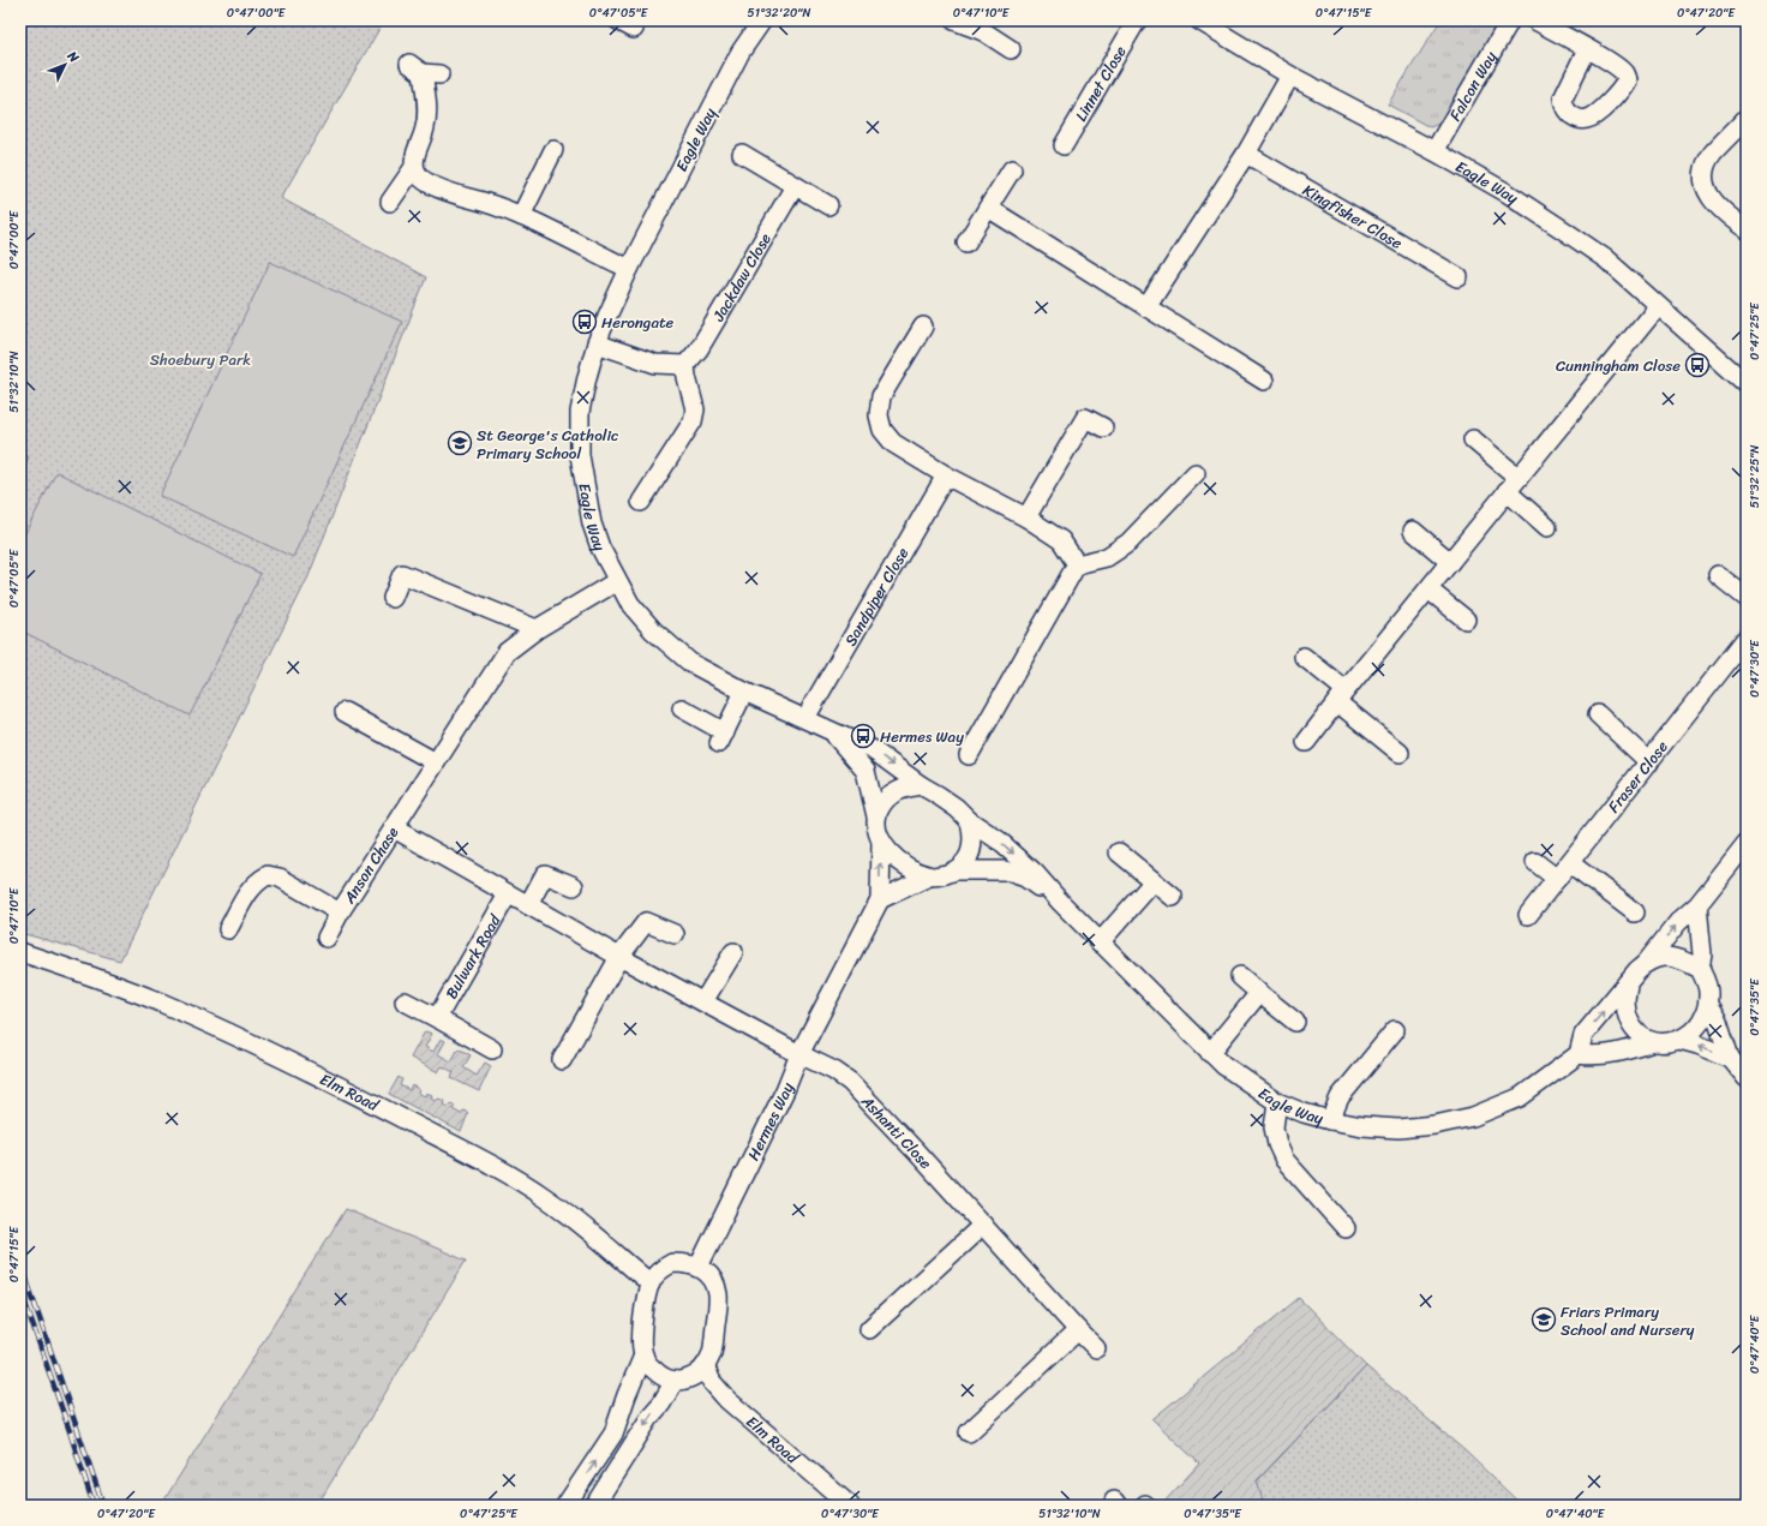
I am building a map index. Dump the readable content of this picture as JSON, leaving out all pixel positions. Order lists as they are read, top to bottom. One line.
{"streets":{"street":["Linnet Close","Falcon Way","Eagle Way","Kingfisher Close","Jackdaw Close","Sandpiper Close","Fraser Close","Anson Chase","Bulwark Road","Elm Road","Hermes Way","Ashanti Close"]},"crossings":[["Falcon Way","Eagle Way"],["Eagle Way","Sandpiper Close"],["Eagle Way","Anson Chase"],["Eagle Way","Hermes Way"],["Elm Road","Hermes Way"],["Hermes Way","Ashanti Close"]],"parks":["Shoebury Park"],"places":{"bus stop":["Herongate","Cunningham Close","Hermes Way"],"school or university":["St George's Catholic Primary School","Friars Primary School and Nursery"]},"north":"top right","coordinates":["0°47'00\"E","0°47'05\"E","51°32'20\"N","0°47'10\"E","0°47'15\"E","0°47'20\"E","0°47'25\"E","51°32'10\"N","51°32'25\"N","0°47'30\"E","0°47'35\"E","0°47'40\"E"]}
